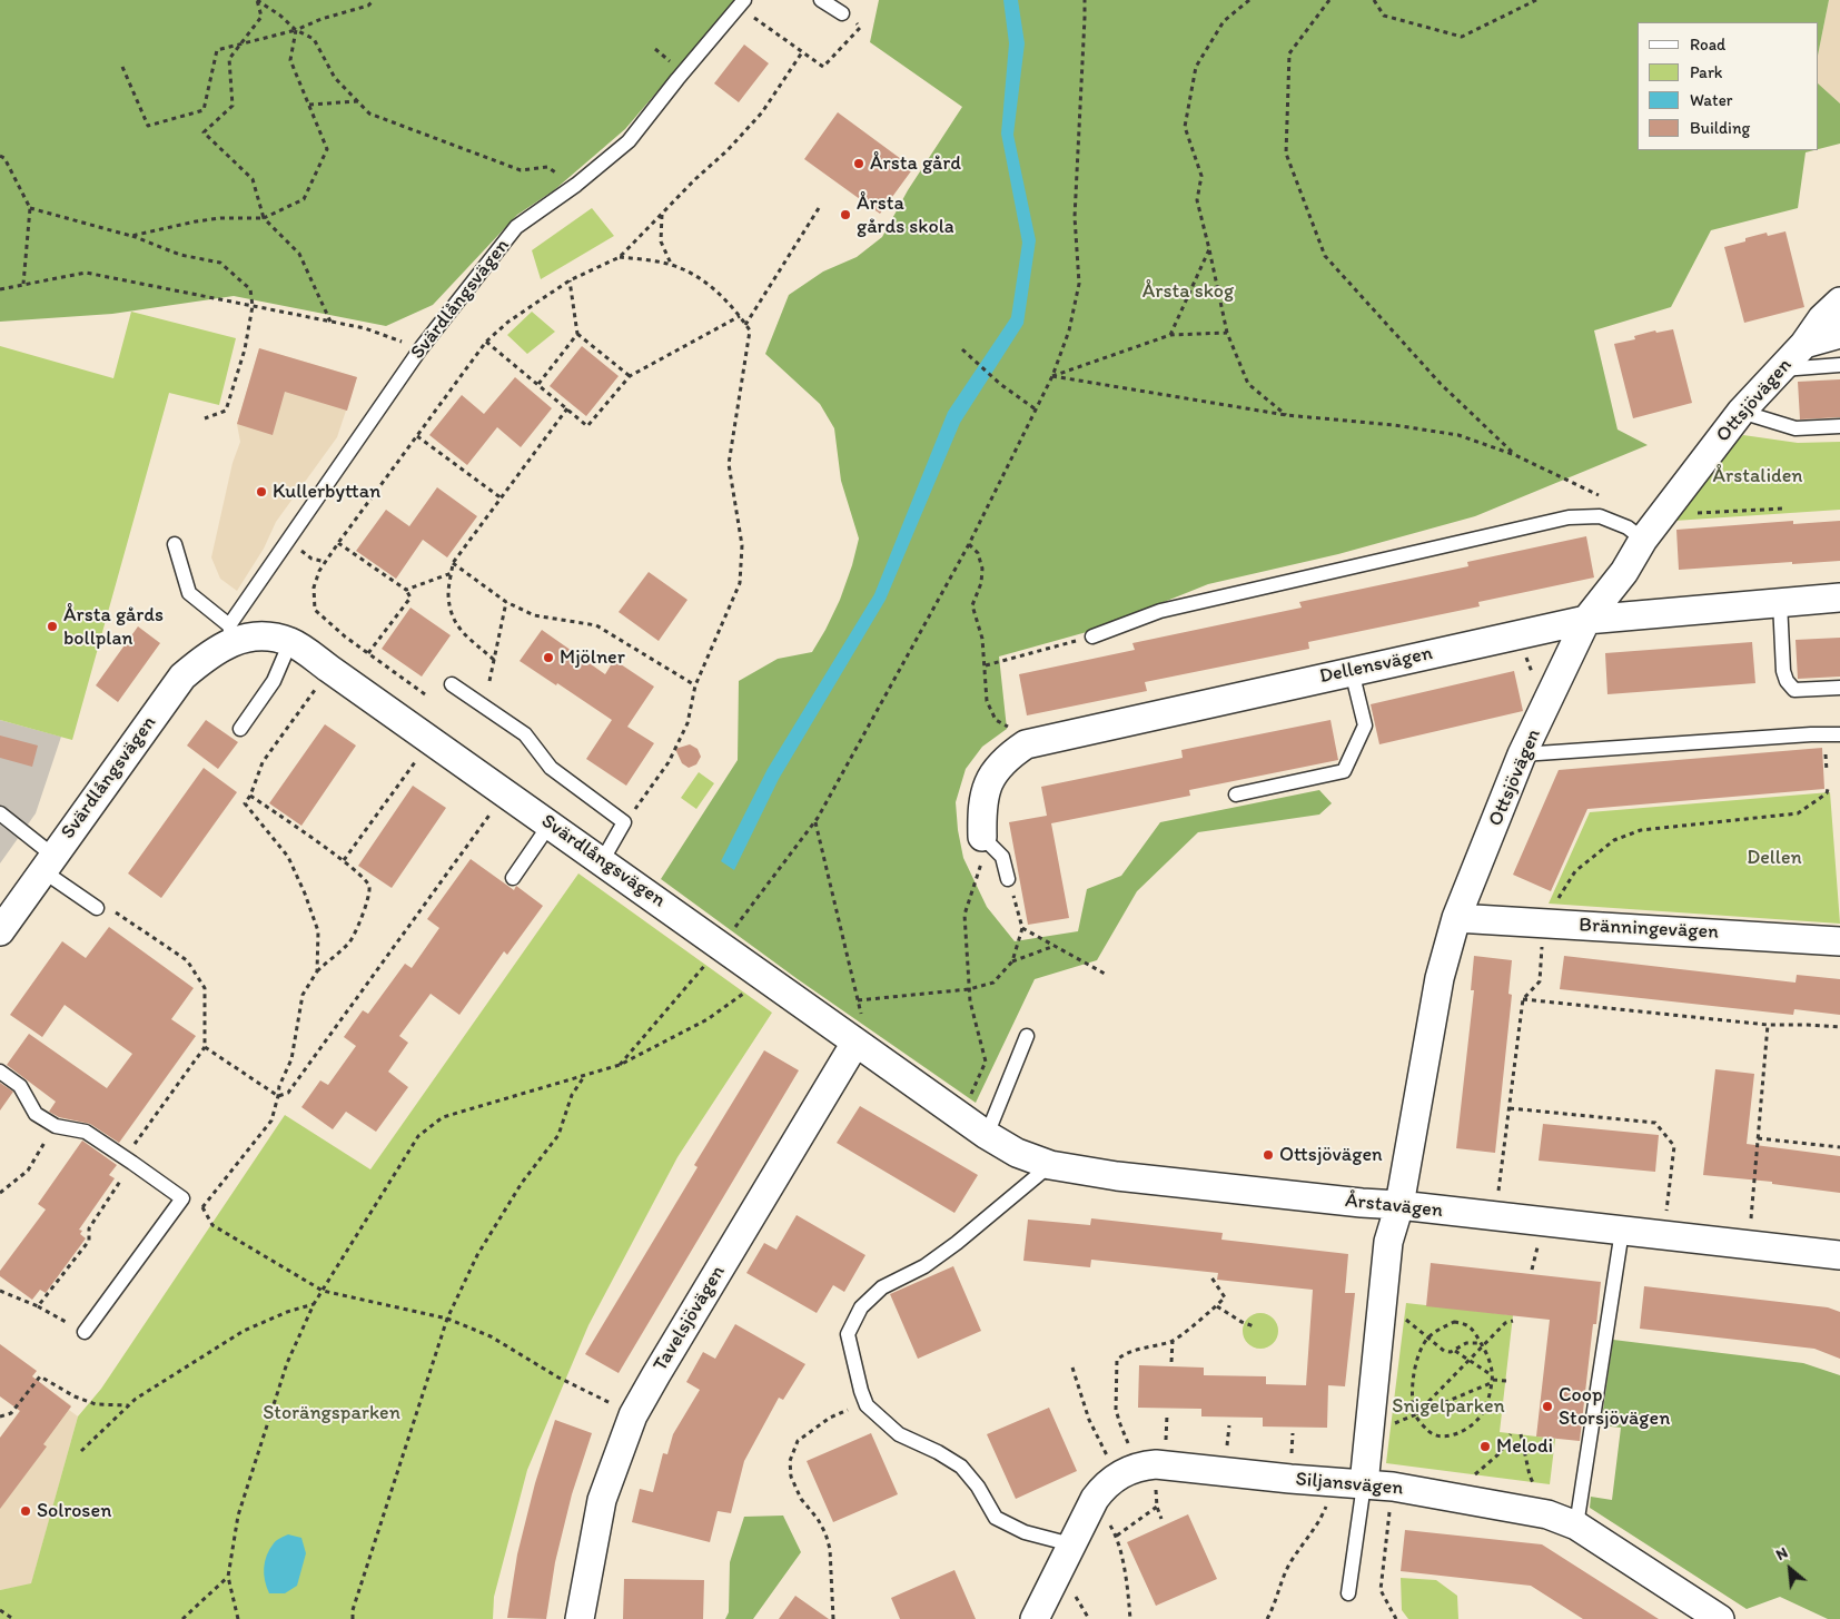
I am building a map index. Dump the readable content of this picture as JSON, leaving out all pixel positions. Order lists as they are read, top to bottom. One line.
{"streets":{"street":["Svärdlångsvägen","Ottsjövägen","Dellensvägen","Bränningevägen","Årstavägen","Tavelsjövägen","Siljansvägen"]},"crossings":[["Svärdlångsvägen","Årstavägen"],["Svärdlångsvägen","Tavelsjövägen"],["Ottsjövägen","Dellensvägen"],["Ottsjövägen","Bränningevägen"],["Ottsjövägen","Årstavägen"],["Ottsjövägen","Siljansvägen"]],"parks":["Årsta skog","Årstaliden","Dellen","Snigelparken","Storängsparken"],"places":["Årsta gård","Årsta gårds skola","Kullerbyttan","Årsta gårds bollplan","Mjölner","Ottsjövägen","Coop Storsjövägen","Melodi","Solrosen"],"legend":["Road","Park","Water","Building"],"north":"top left"}
